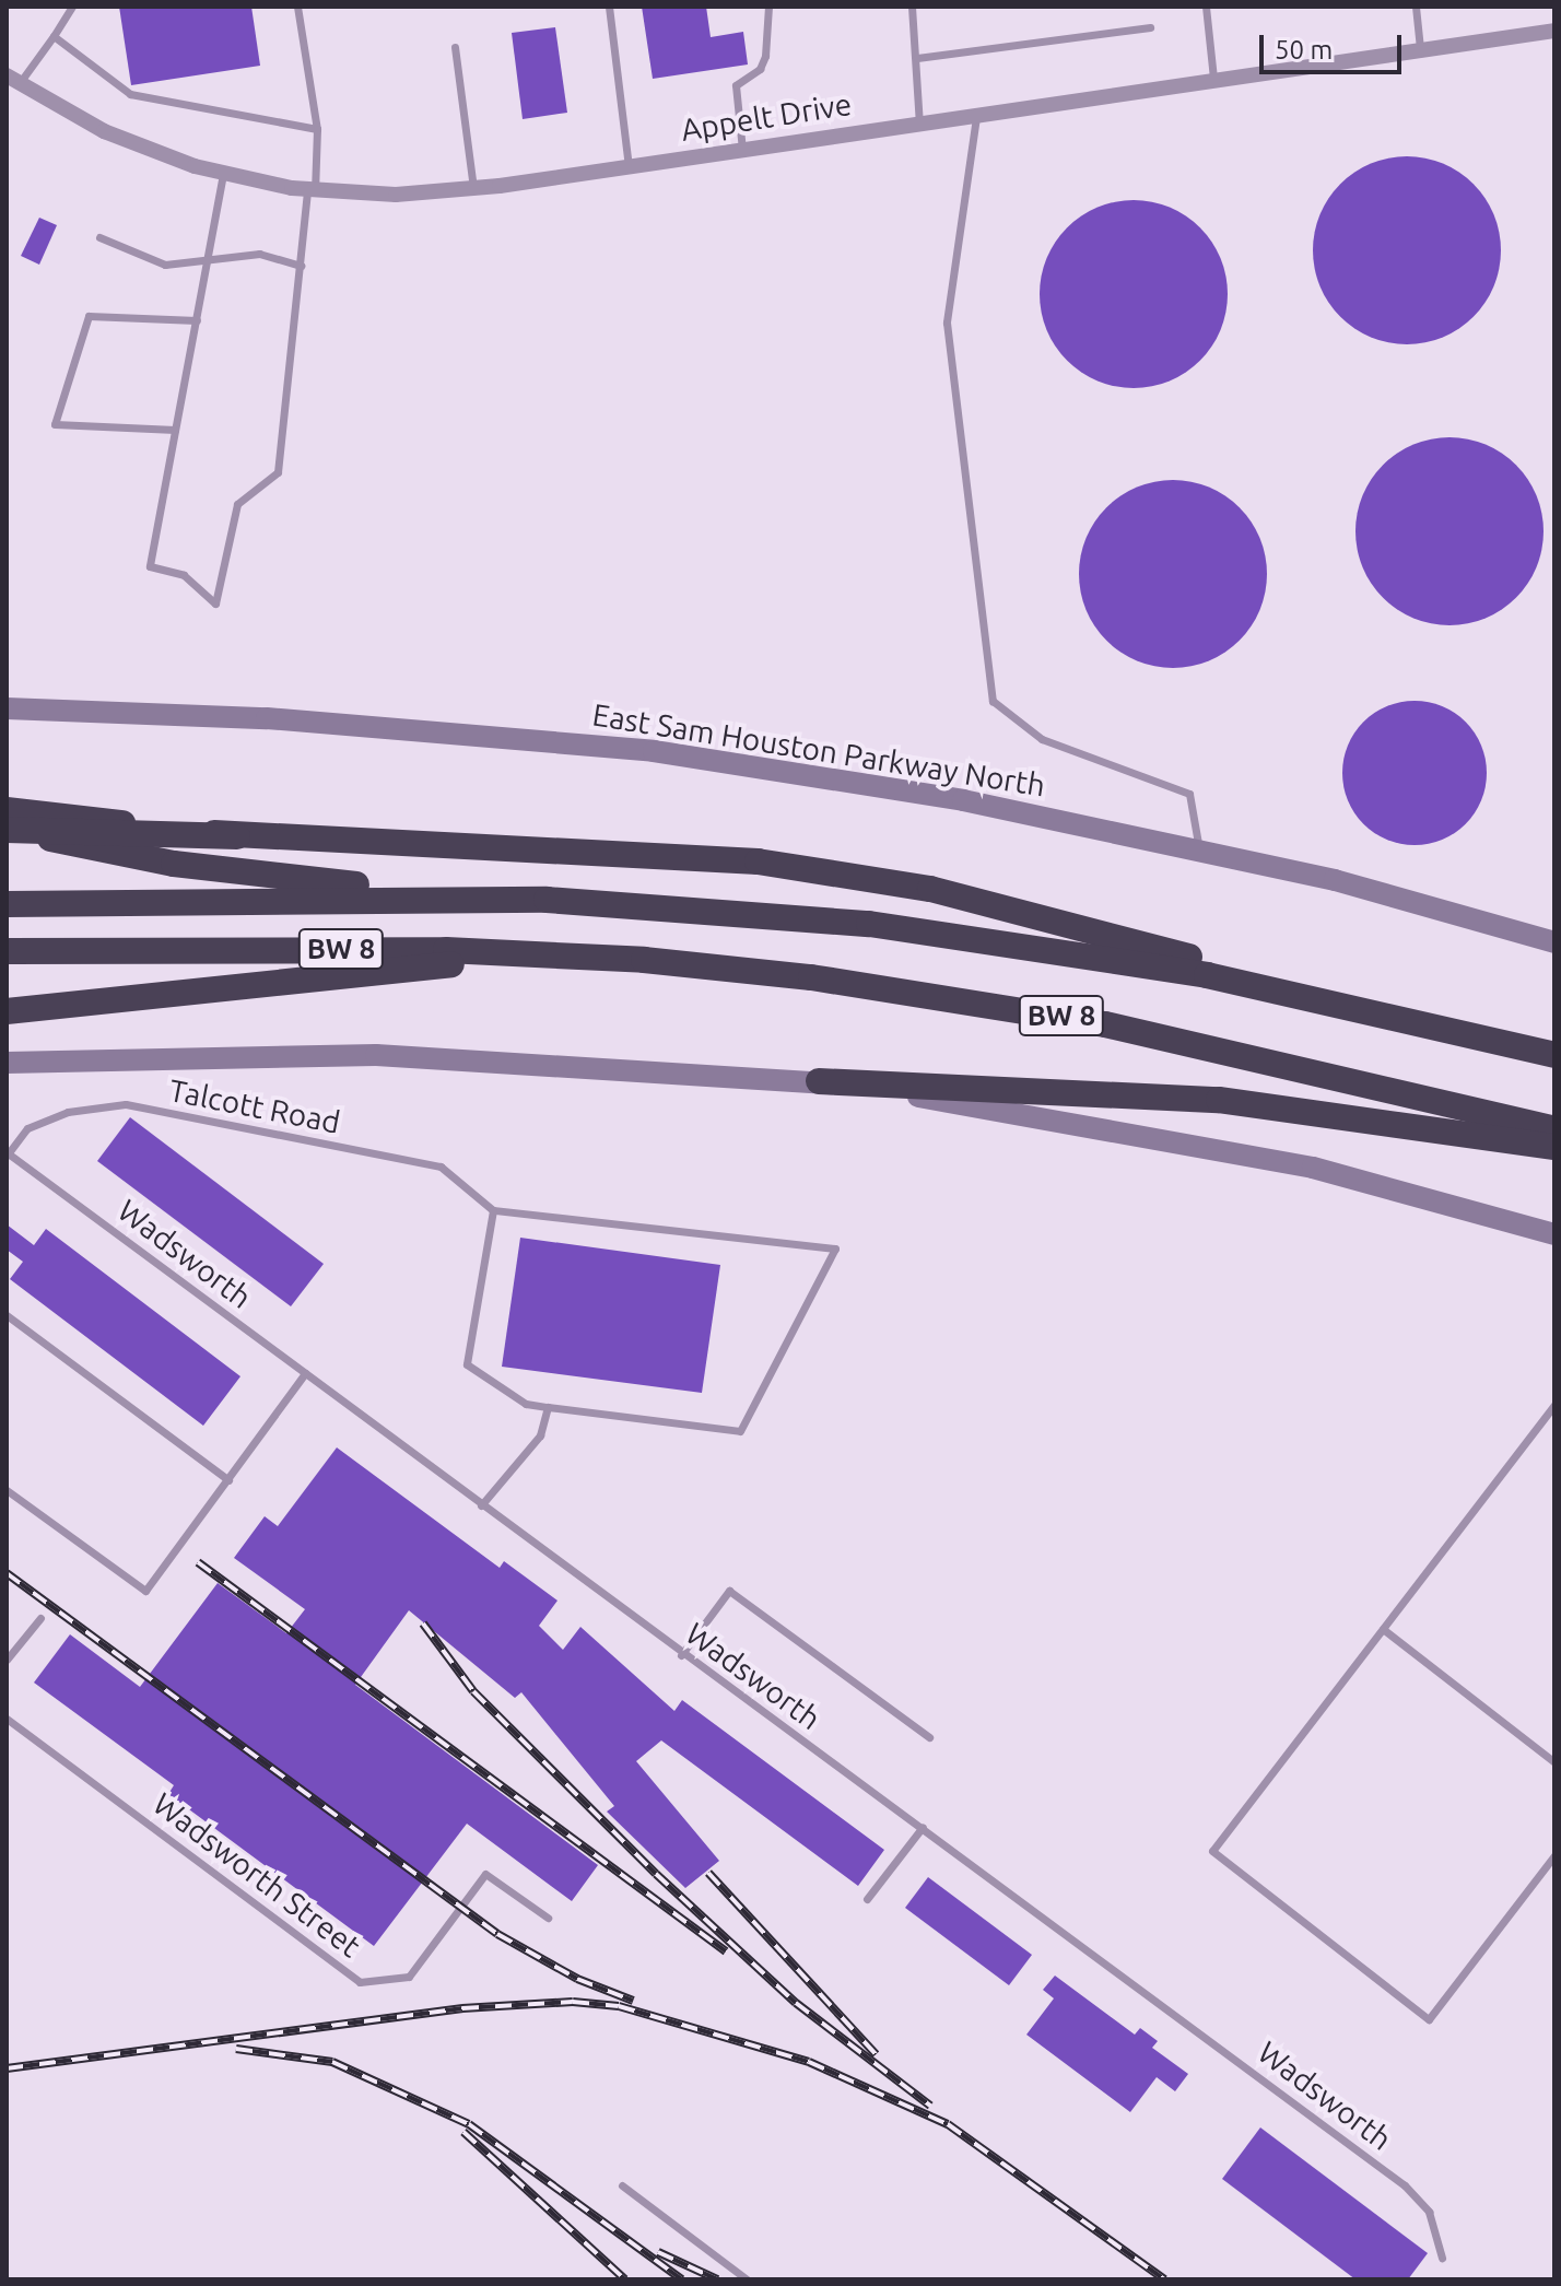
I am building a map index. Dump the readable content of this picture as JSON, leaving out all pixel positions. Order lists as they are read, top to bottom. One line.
{"streets":{"highway":["BW 8"],"main road":["East Sam Houston Parkway North"],"street":["Appelt Drive"],"lane":["Talcott Road","Wadsworth","Wadsworth Street"]},"crossings":[["Talcott Road","Wadsworth"]],"scale_bar":"50 m"}
